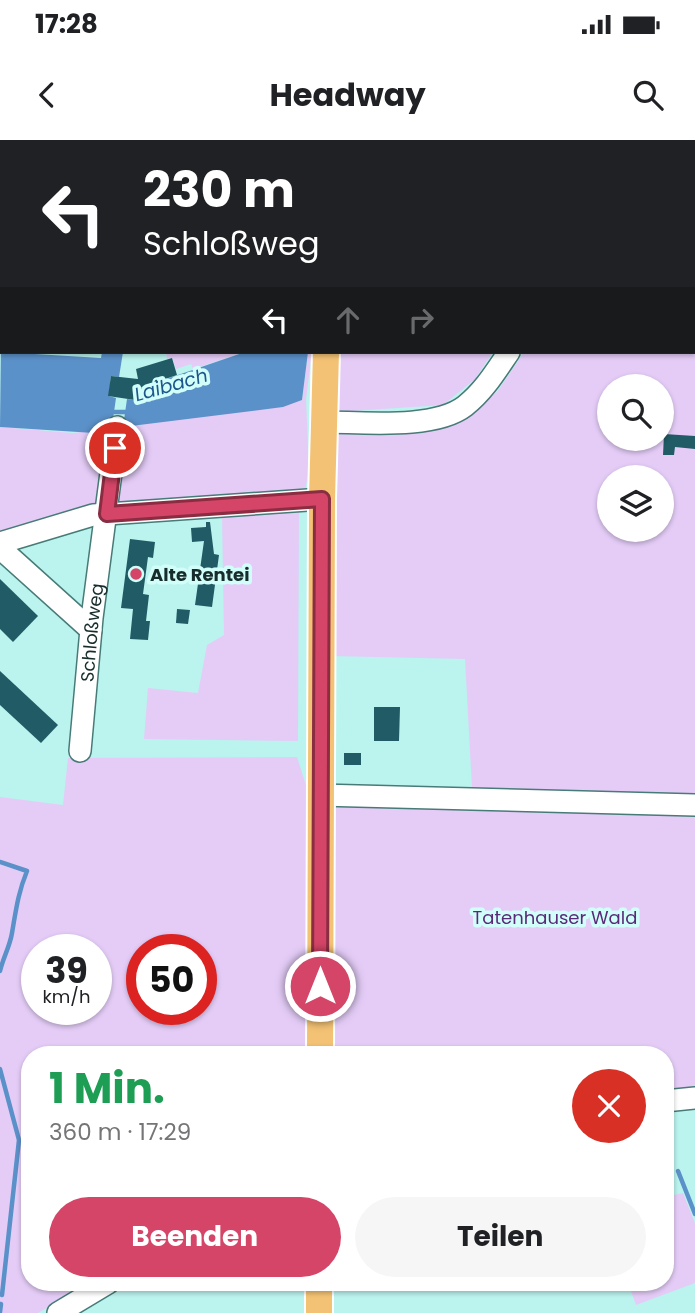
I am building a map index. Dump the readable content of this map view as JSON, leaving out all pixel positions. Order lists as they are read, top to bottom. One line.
{"streets":{"street":["Schloßweg"]},"water":["Laibach"],"parks":["Tatenhauser Wald"],"places":["Alte Rentei"],"page":{"status":"17:28","header":"Headway","turn":["230 m","Schloßweg"],"speed":"39 km/h","limit":"50","heading":["1 Min.","360 m · 17:29"],"buttons":["Beenden","Teilen"]}}
